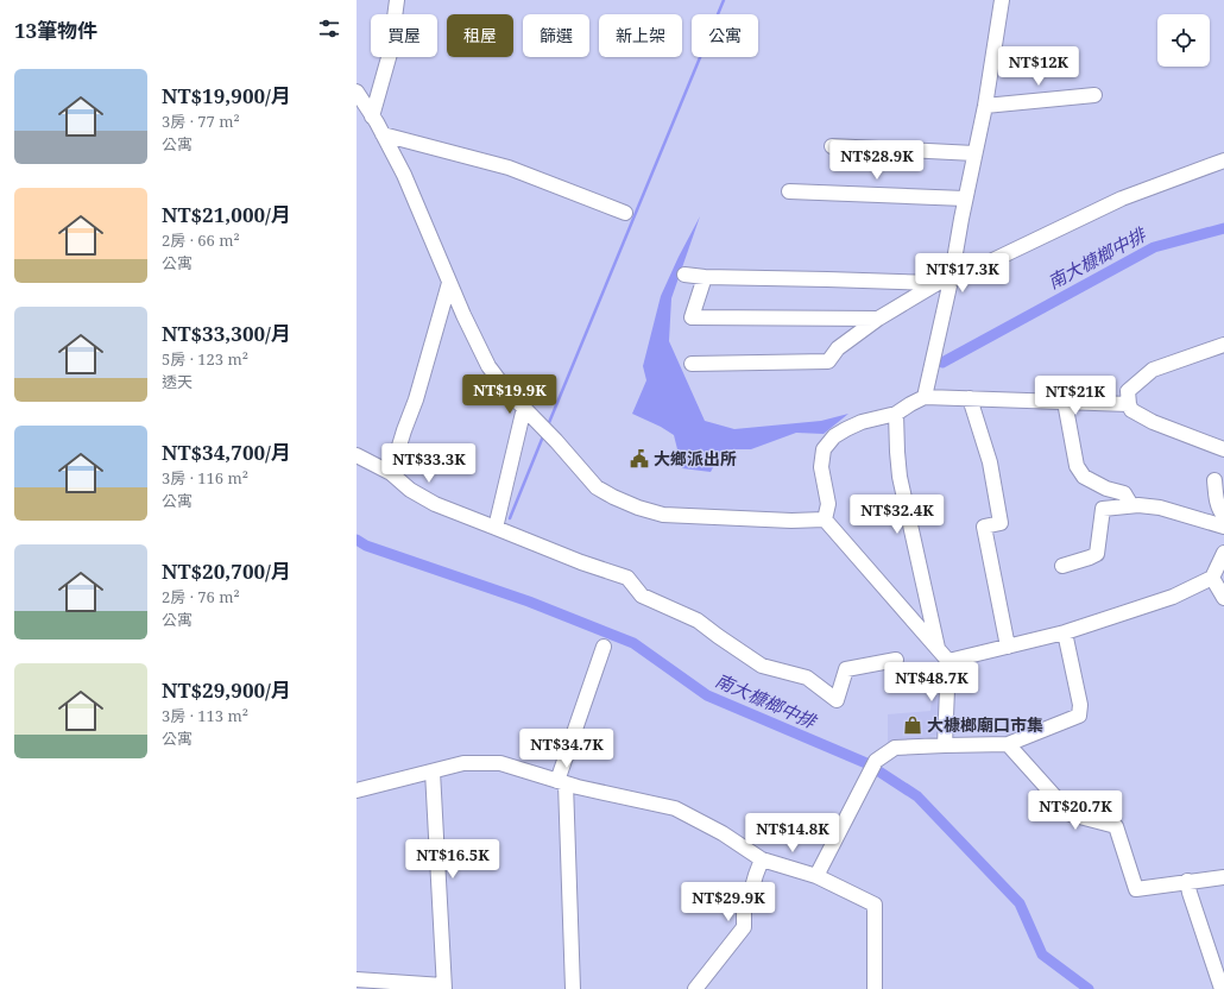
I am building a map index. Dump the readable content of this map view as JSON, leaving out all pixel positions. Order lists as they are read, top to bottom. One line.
{"water":["南大槺榔中排"],"places":{"public building":["大鄉派出所"],"shop":["大槺榔廟口市集"]},"page":{"heading":"13筆物件","chip":["買屋","租屋","篩選","新上架","公寓"],"price":["NT$12K","NT$28.9K","NT$17.3K","NT$19.9K","NT$21K","NT$33.3K","NT$32.4K","NT$48.7K","NT$34.7K","NT$20.7K","NT$14.8K","NT$16.5K","NT$29.9K"],"list":[{"name":"NT$19,900/月","note":"3房 · 77 m² · 公寓"},{"name":"NT$21,000/月","note":"2房 · 66 m² · 公寓"},{"name":"NT$33,300/月","note":"5房 · 123 m² · 透天"},{"name":"NT$34,700/月","note":"3房 · 116 m² · 公寓"},{"name":"NT$20,700/月","note":"2房 · 76 m² · 公寓"},{"name":"NT$29,900/月","note":"3房 · 113 m² · 公寓"}]}}
